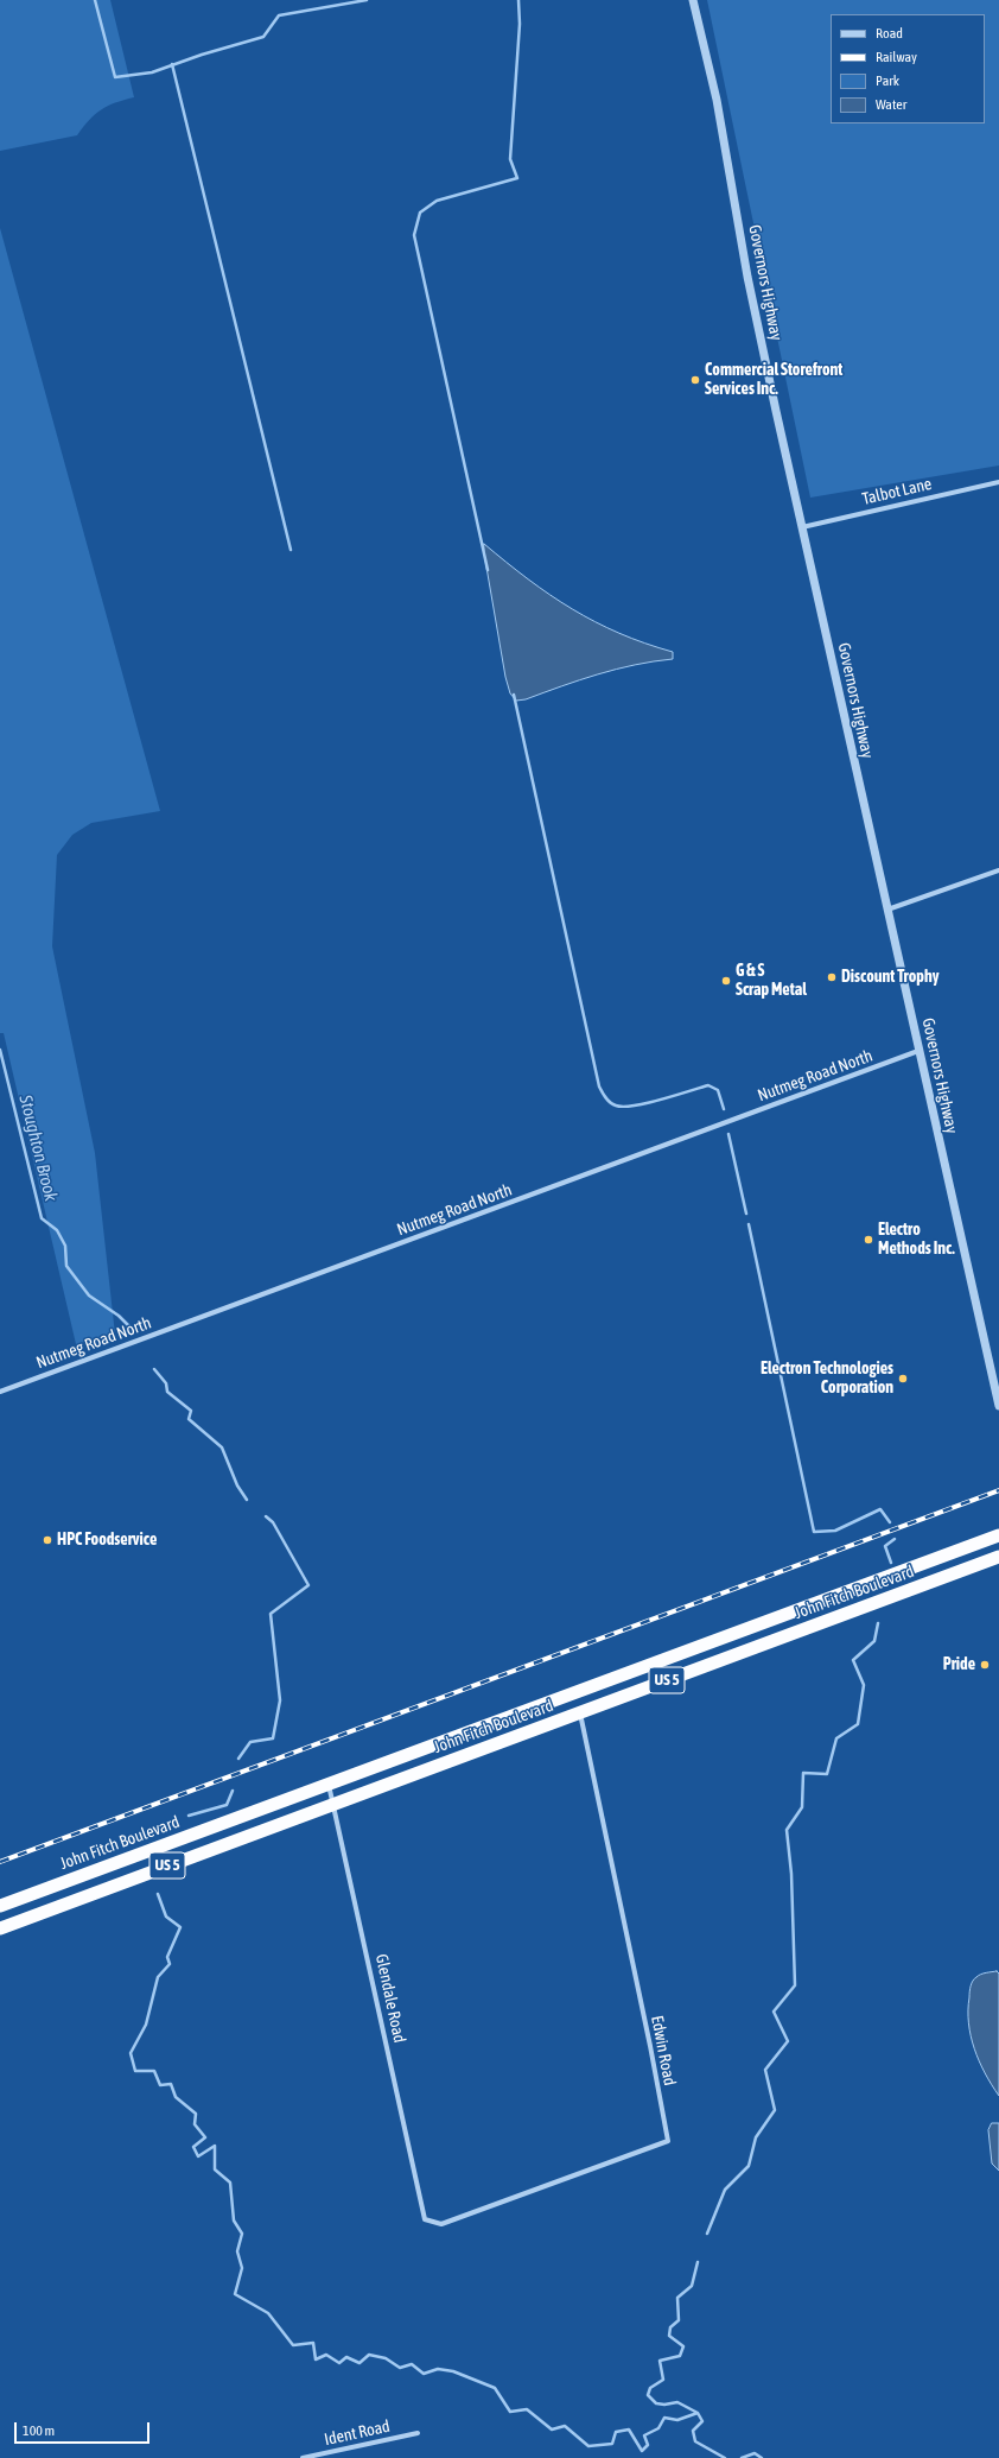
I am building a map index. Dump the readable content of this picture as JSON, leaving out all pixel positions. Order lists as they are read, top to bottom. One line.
{"streets":{"highway":["John Fitch Boulevard","US 5"],"street":["Governors Highway","Talbot Lane","Nutmeg Road North","Glendale Road","Edwin Road","Ident Road"]},"crossings":[["Governors Highway","Talbot Lane"],["Governors Highway","Nutmeg Road North"],["John Fitch Boulevard","Glendale Road"],["John Fitch Boulevard","Edwin Road"],["Glendale Road","Edwin Road"]],"water":["Stoughton Brook"],"places":["Commercial Storefront Services Inc.","Discount Trophy","G & S Scrap Metal","Electro Methods Inc.","Electron Technologies Corporation","HPC Foodservice","Pride"],"legend":["Road","Railway","Park","Water"],"scale_bar":"100 m"}
